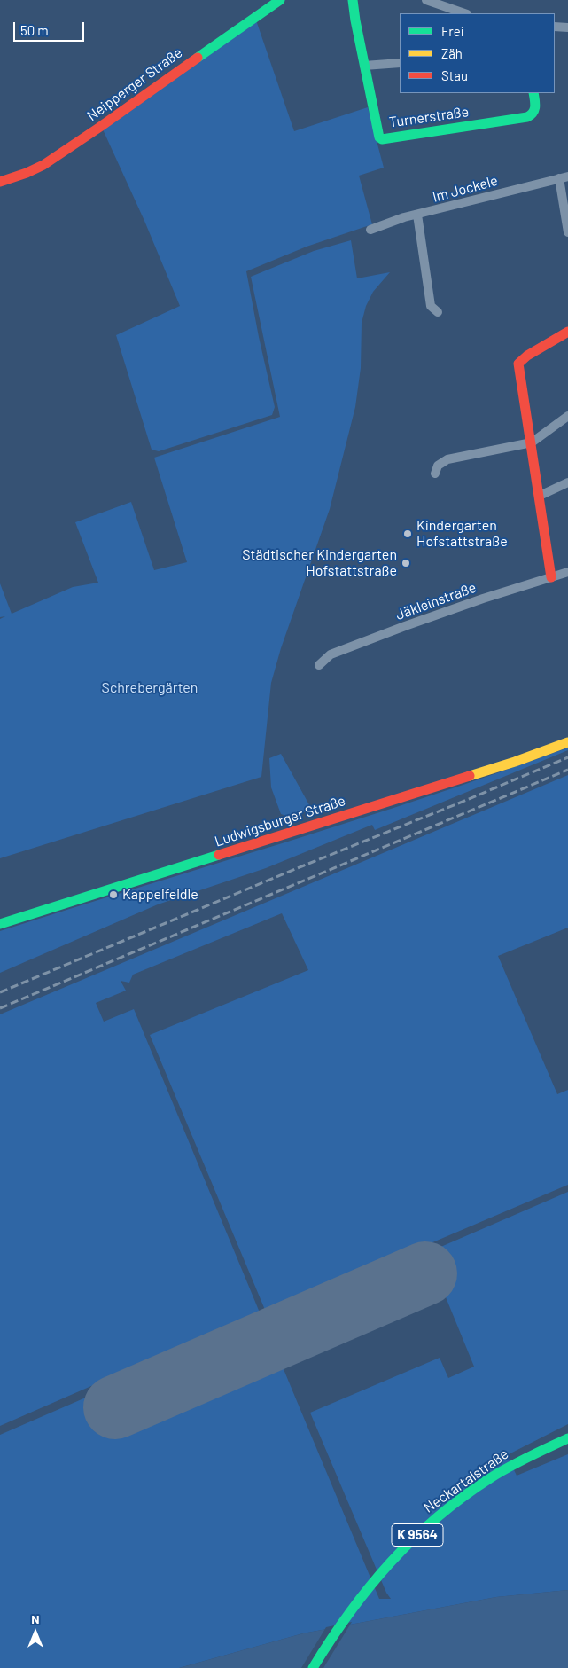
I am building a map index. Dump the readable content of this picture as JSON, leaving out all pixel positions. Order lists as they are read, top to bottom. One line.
{"streets":{"street":["Neipperger Straße","Turnerstraße","Im Jockele","Jäkleinstraße","Ludwigsburger Straße","Neckartalstraße","K 9564"]},"parks":["Schrebergärten"],"places":["Kindergarten Hofstattstraße","Städtischer Kindergarten Hofstattstraße","Kappelfeldle"],"legend":["Frei","Zäh","Stau"],"scale_bar":"50 m","north":"top"}
